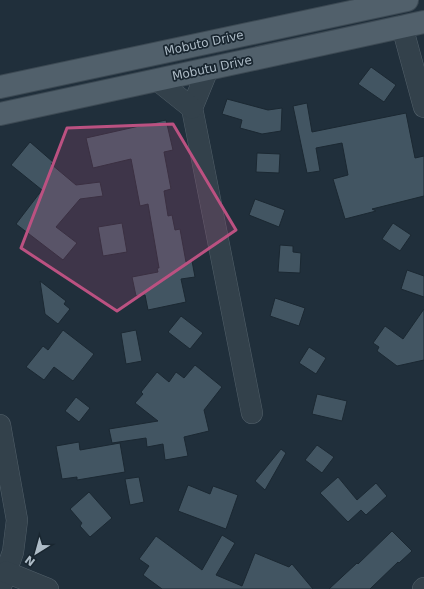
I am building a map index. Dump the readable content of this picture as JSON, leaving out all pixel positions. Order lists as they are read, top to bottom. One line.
{"streets":{"main road":["Mobuto Drive","Mobutu Drive"]},"north":"bottom left"}
